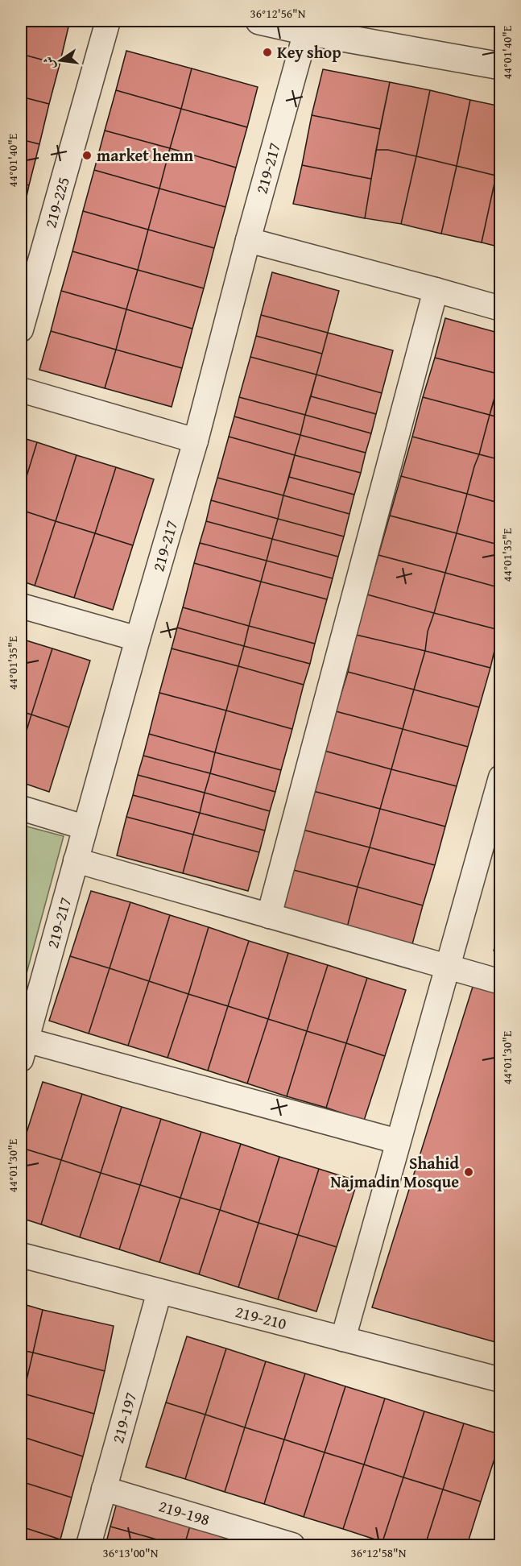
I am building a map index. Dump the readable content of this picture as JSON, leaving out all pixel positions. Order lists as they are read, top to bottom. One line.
{"streets":{"street":["219-217","219-225","219-210","219-197","219-198"]},"crossings":[["219-210","219-197"],["219-197","219-198"]],"places":["Key shop","market hemn","Shahid Najmadin Mosque"],"north":"left","coordinates":["36°12'56\"N","44°01'40\"E","44°01'35\"E","44°01'30\"E","36°13'00\"N","36°12'58\"N"]}
